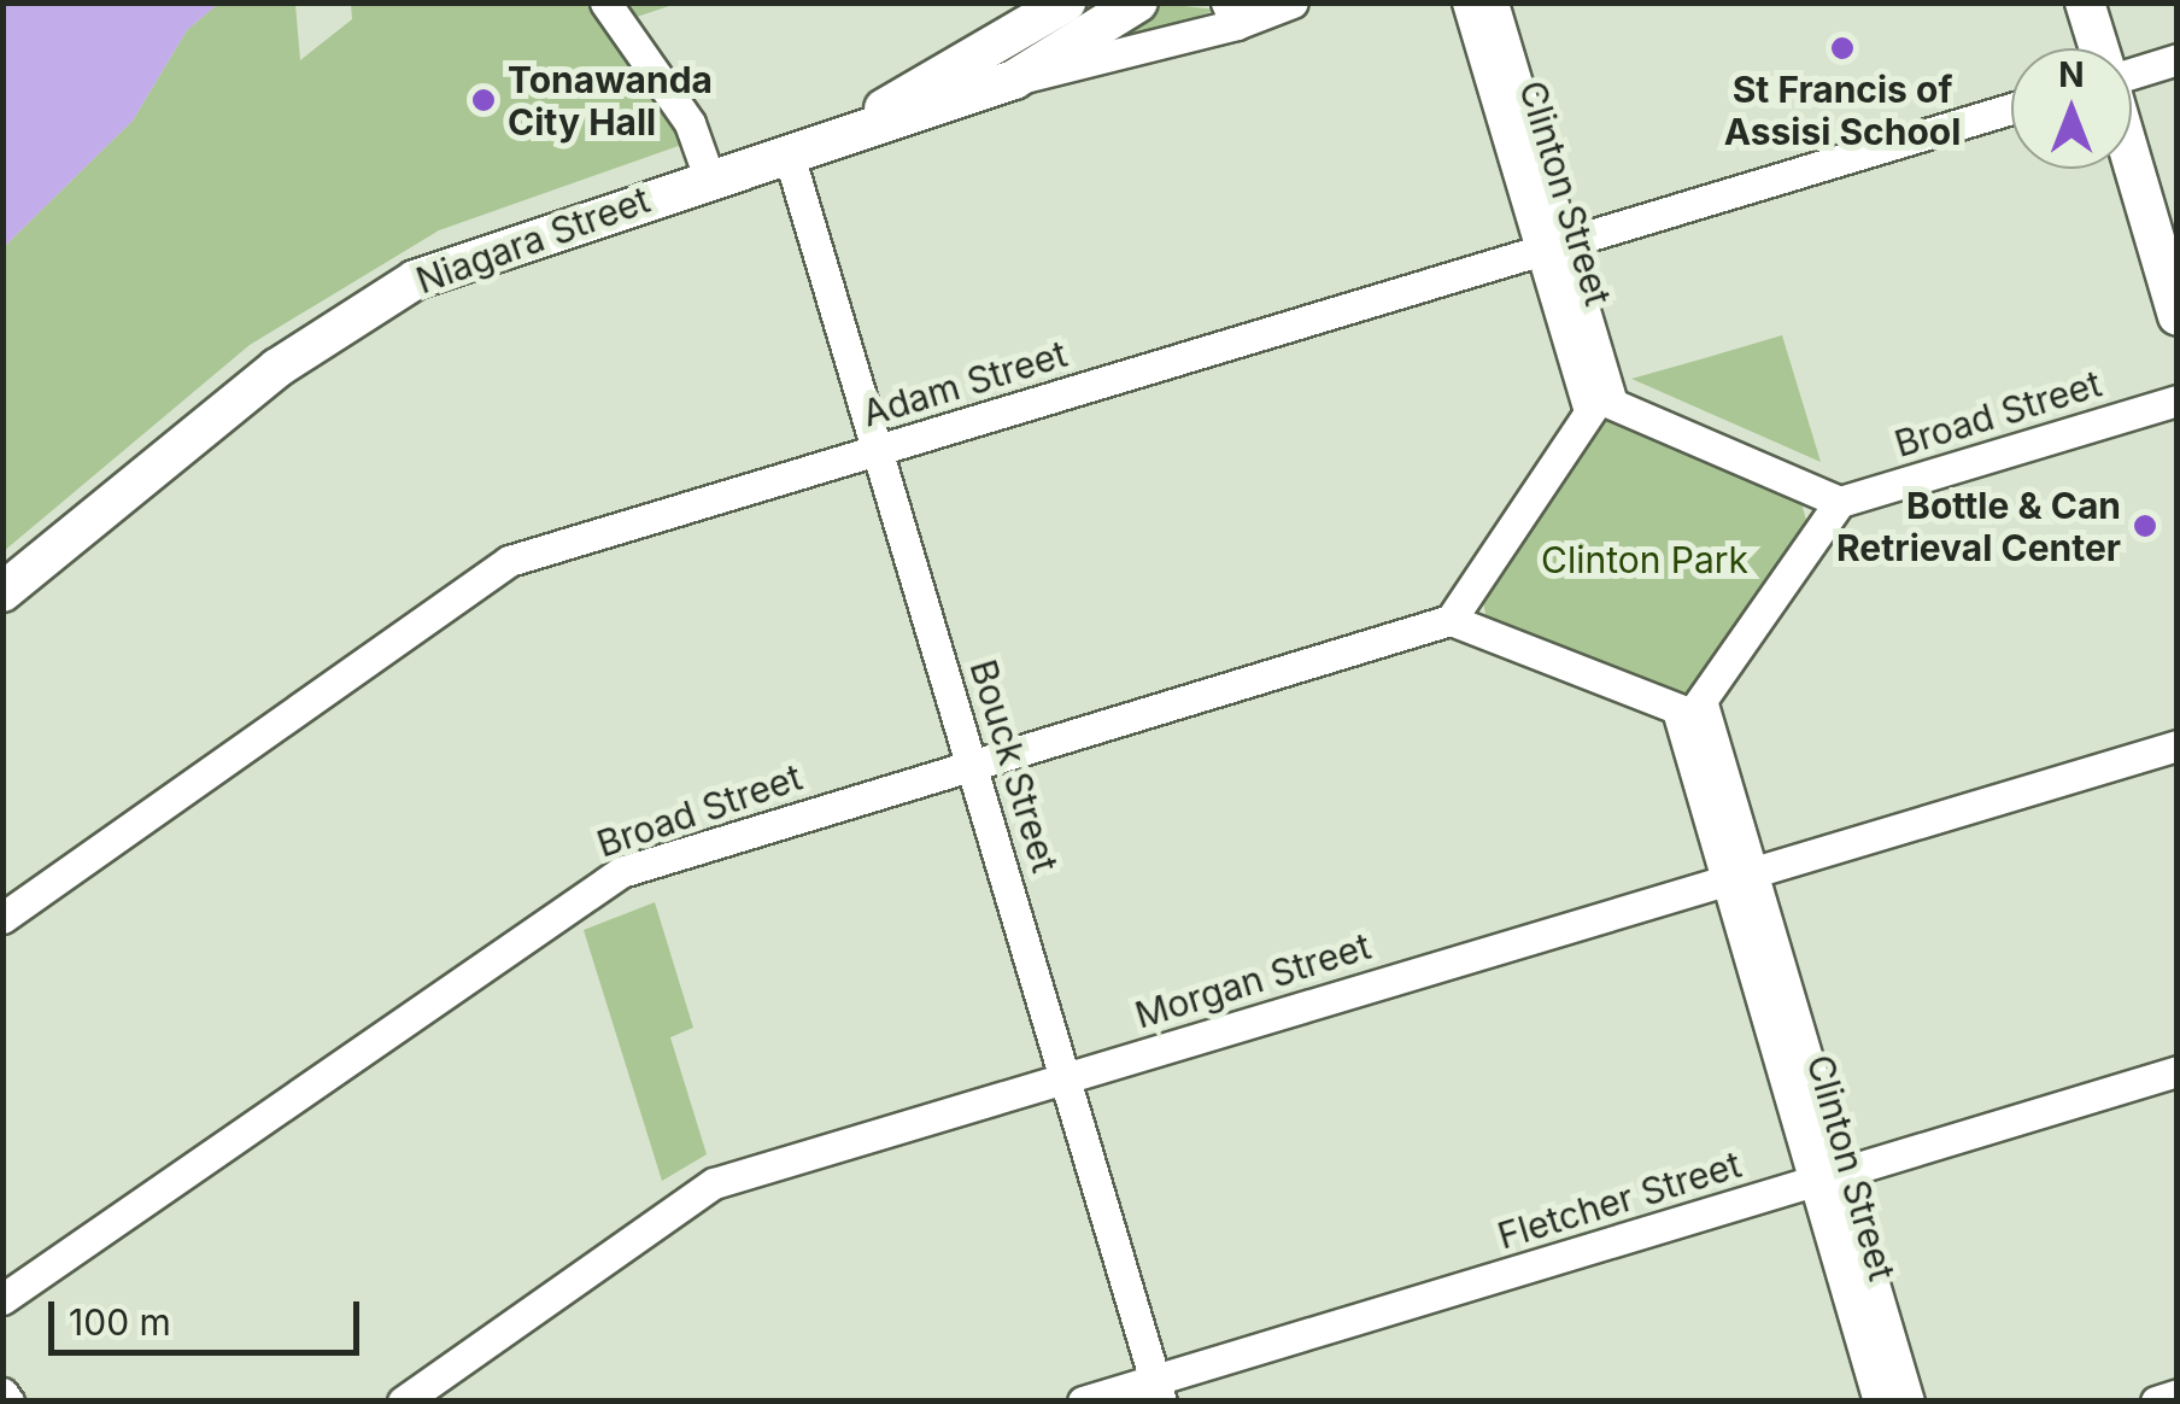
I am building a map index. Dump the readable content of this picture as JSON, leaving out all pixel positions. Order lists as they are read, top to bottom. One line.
{"streets":{"main road":["Niagara Street"],"street":["Clinton Street","Adam Street","Broad Street","Bouck Street","Morgan Street","Fletcher Street"]},"crossings":[["Clinton Street","Adam Street"],["Clinton Street","Morgan Street"],["Clinton Street","Fletcher Street"],["Niagara Street","Bouck Street"],["Adam Street","Bouck Street"],["Broad Street","Bouck Street"],["Bouck Street","Morgan Street"],["Bouck Street","Fletcher Street"]],"parks":["Clinton Park"],"places":["St Francis of Assisi School","Tonawanda City Hall","Bottle & Can Retrieval Center"],"scale_bar":"100 m","north":"top"}
